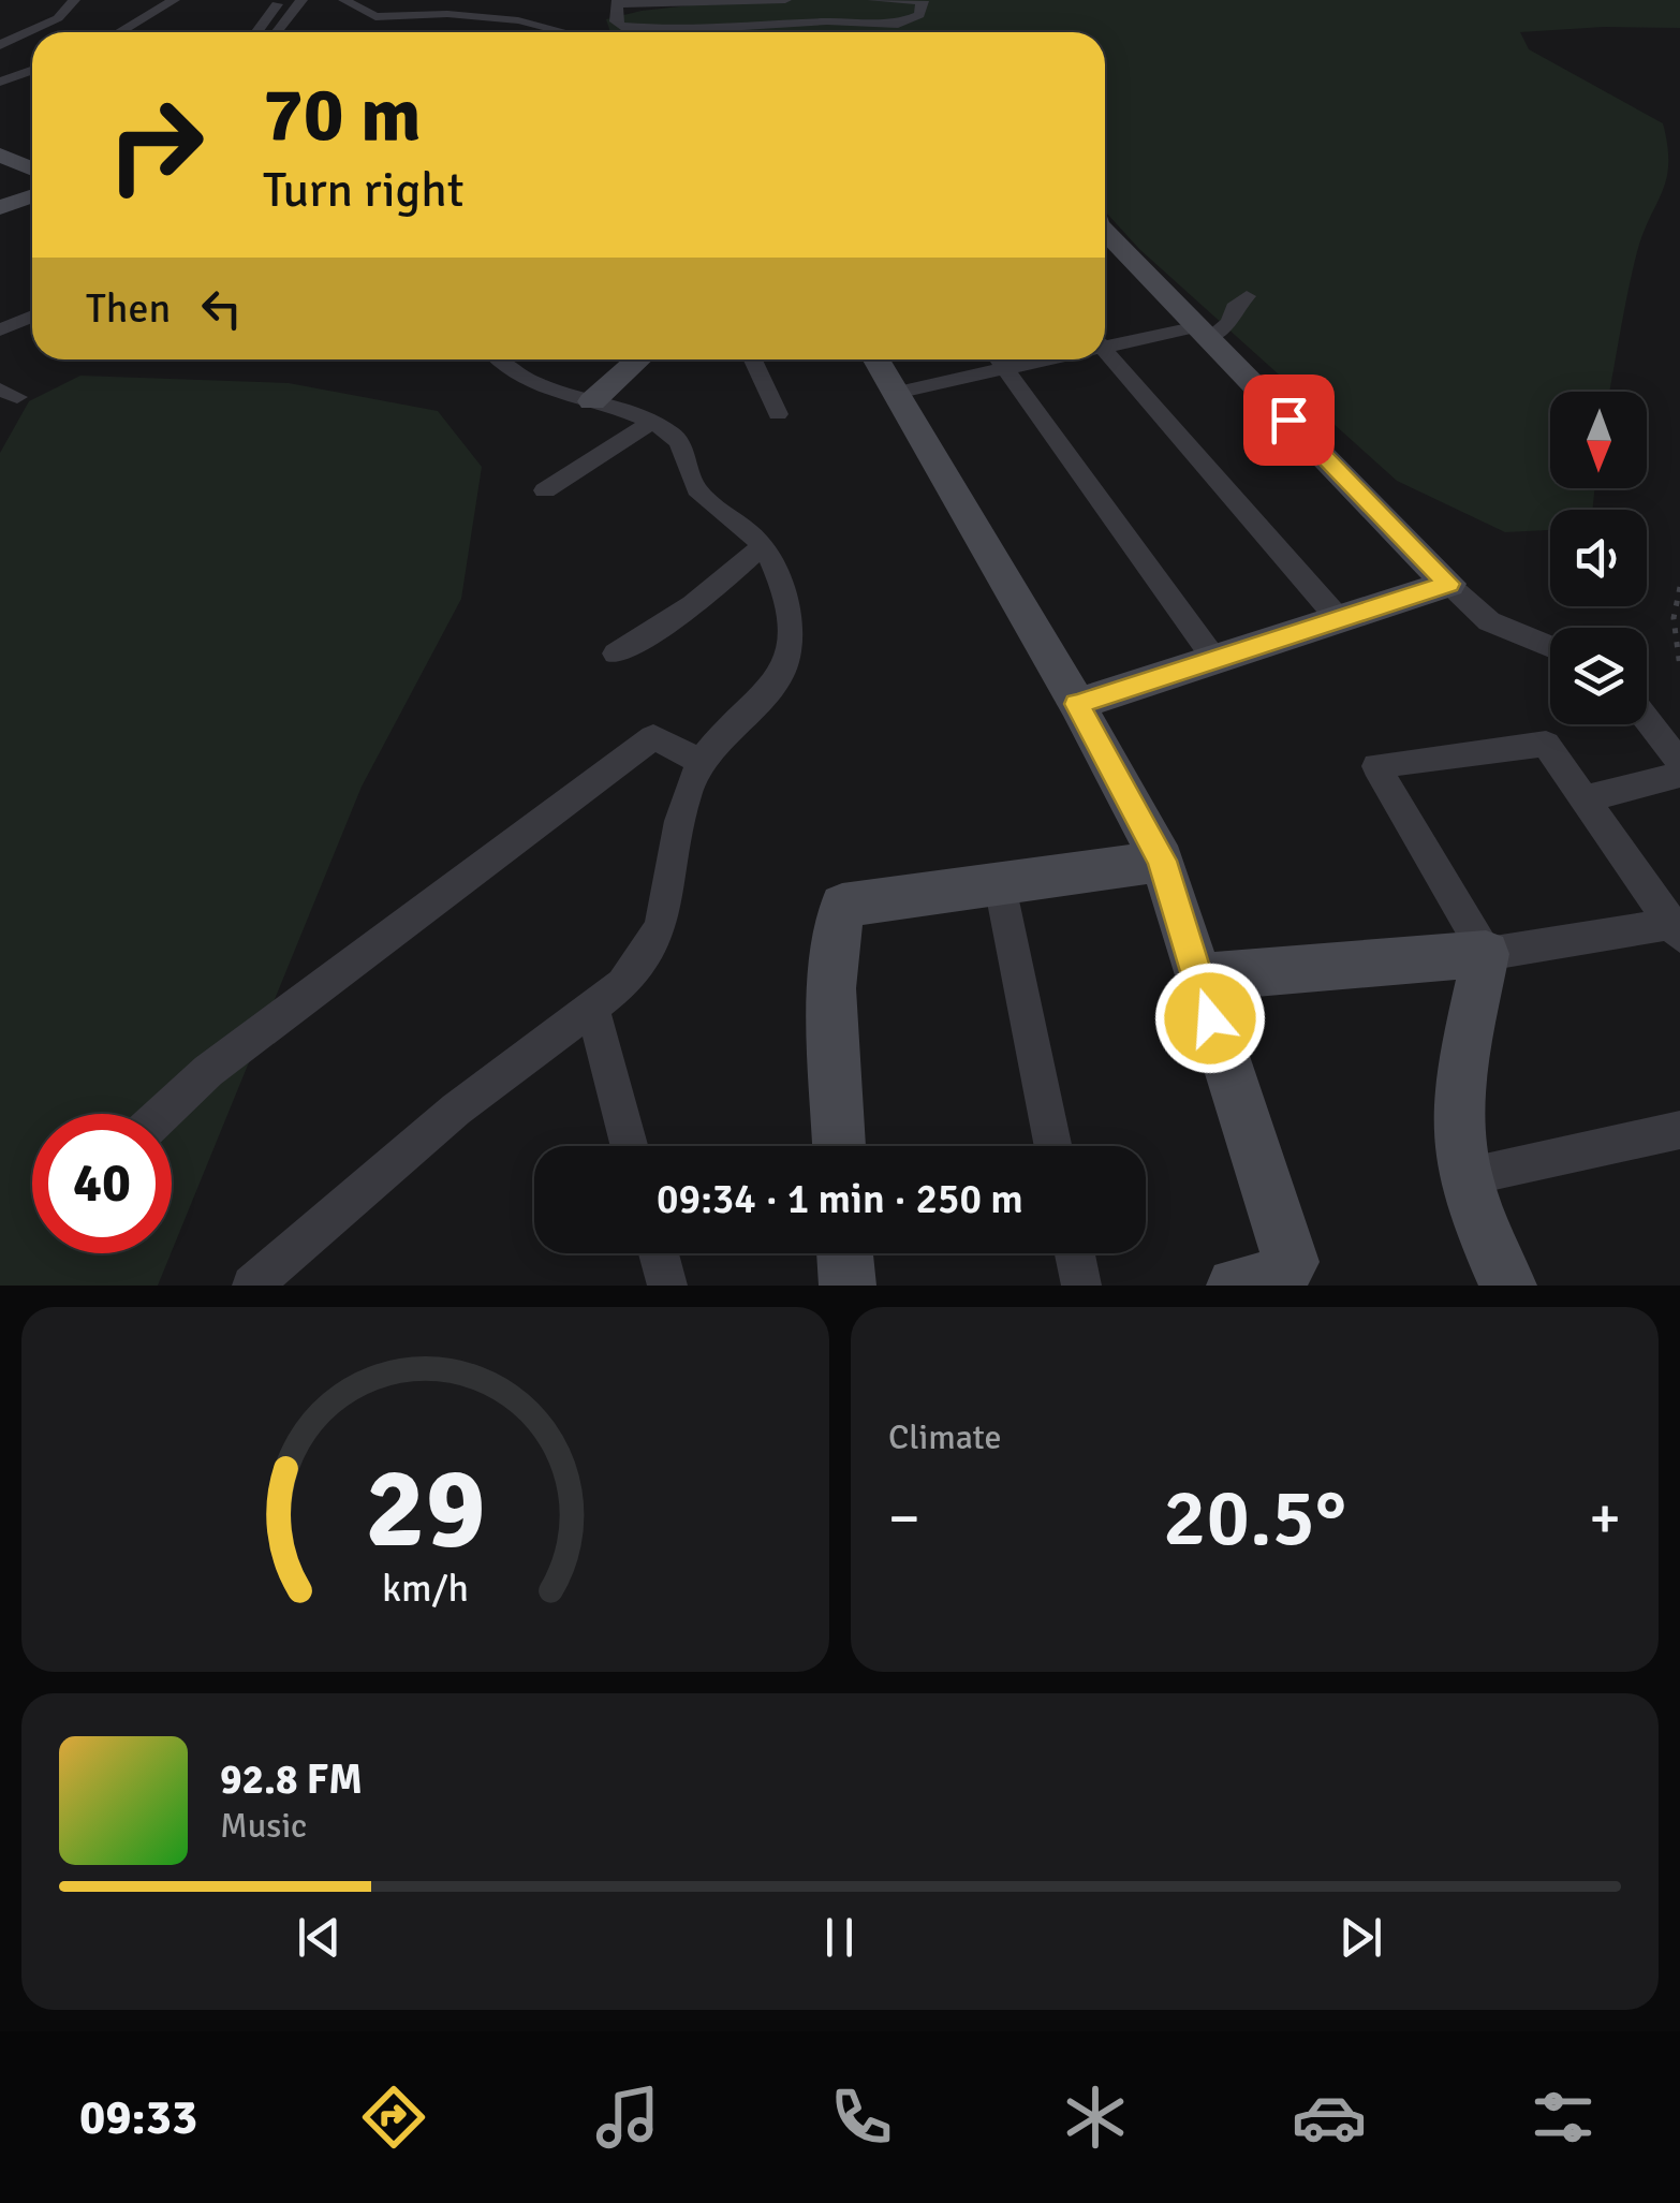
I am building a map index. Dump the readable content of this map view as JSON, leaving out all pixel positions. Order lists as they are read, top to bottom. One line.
{"north":"bottom","page":{"turn":["70 m","Turn right"],"then":"Then","limit":"40","trip":"09:34 · 1 min · 250 m","tile":"Climate","heat":["−","20.5°","+"],"song":["92.8 FM","Music"],"tabs":"09:33","gauge":["29","km/h"]}}
